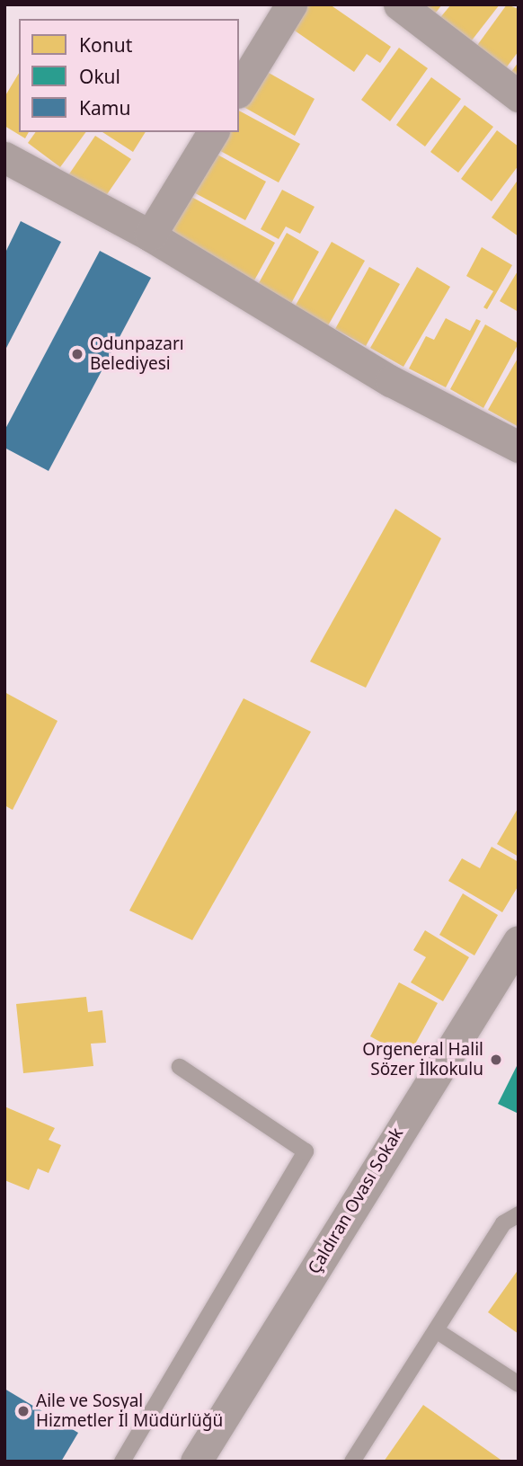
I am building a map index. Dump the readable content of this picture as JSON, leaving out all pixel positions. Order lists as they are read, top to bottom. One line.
{"streets":{"street":["Çaldıran Ovası Sokak"]},"places":["Odunpazarı Belediyesi","Orgeneral Halil Sözer İlkokulu","Aile ve Sosyal Hizmetler İl Müdürlüğü"],"legend":["Konut","Okul","Kamu"]}
